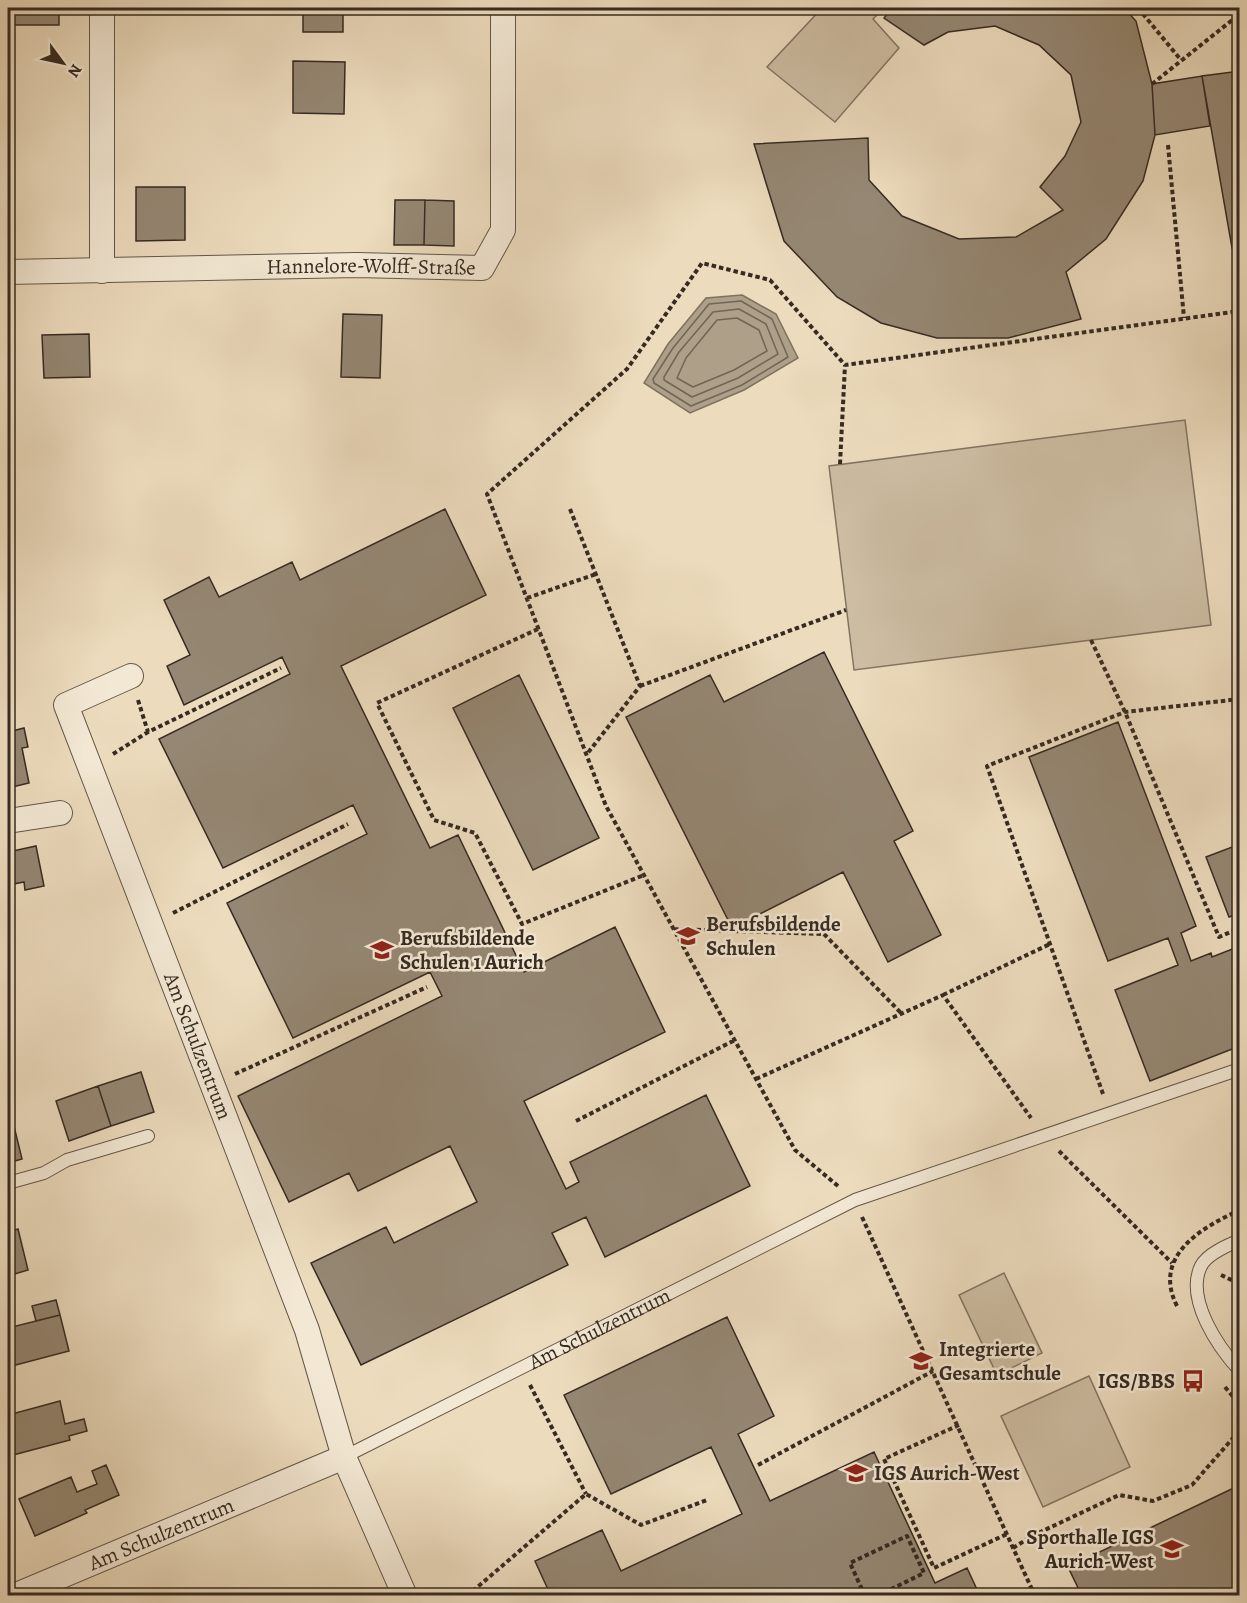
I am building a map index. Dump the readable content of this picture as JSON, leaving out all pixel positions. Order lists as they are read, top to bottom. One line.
{"streets":{"street":["Hannelore-Wolff-Straße","Am Schulzentrum"]},"places":{"school or university":["Berufsbildende Schulen","Berufsbildende Schulen 1 Aurich","Integrierte Gesamtschule","IGS Aurich-West","Sporthalle IGS Aurich-West"],"bus stop":["IGS/BBS"]},"north":"bottom right"}
